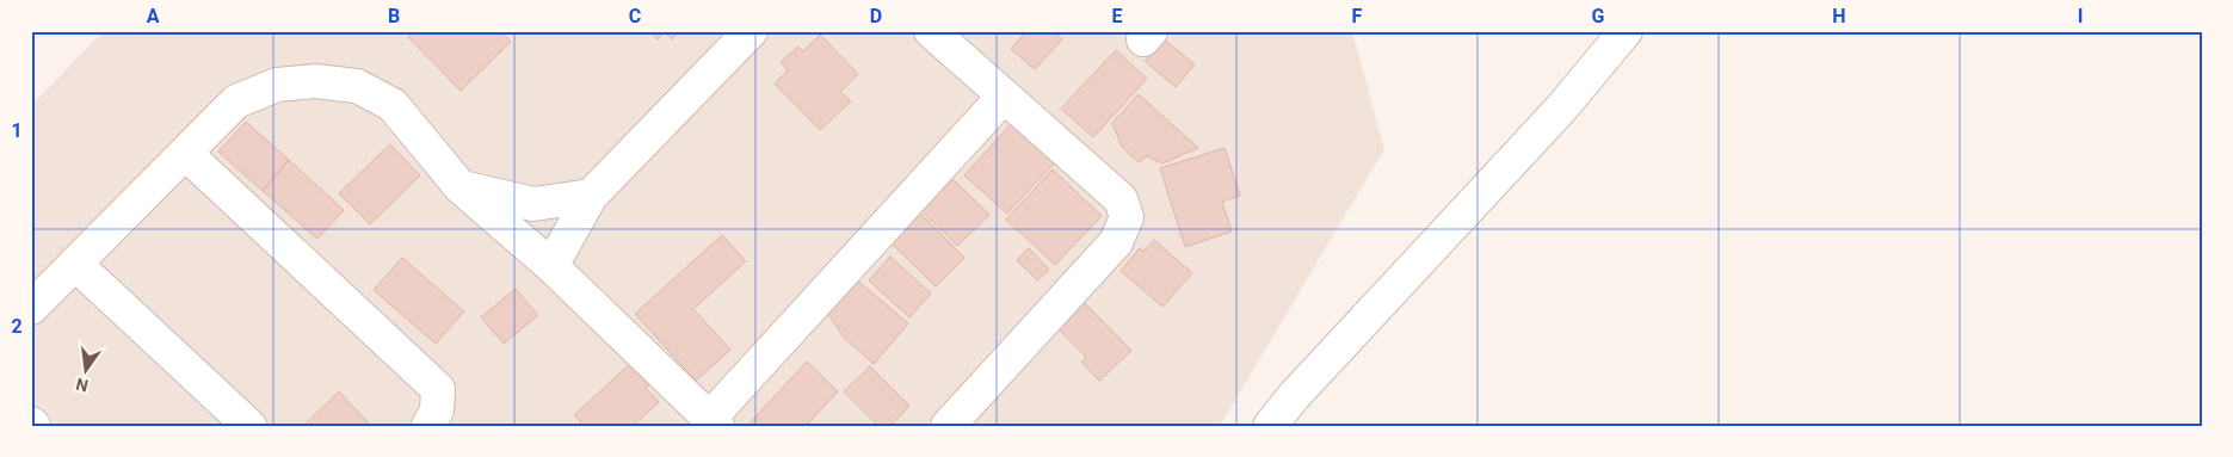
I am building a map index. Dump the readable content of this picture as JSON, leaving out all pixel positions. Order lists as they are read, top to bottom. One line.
{"north":"bottom","grid":{"columns":["A","B","C","D","E","F","G","H","I"],"rows":["1","2"]}}
